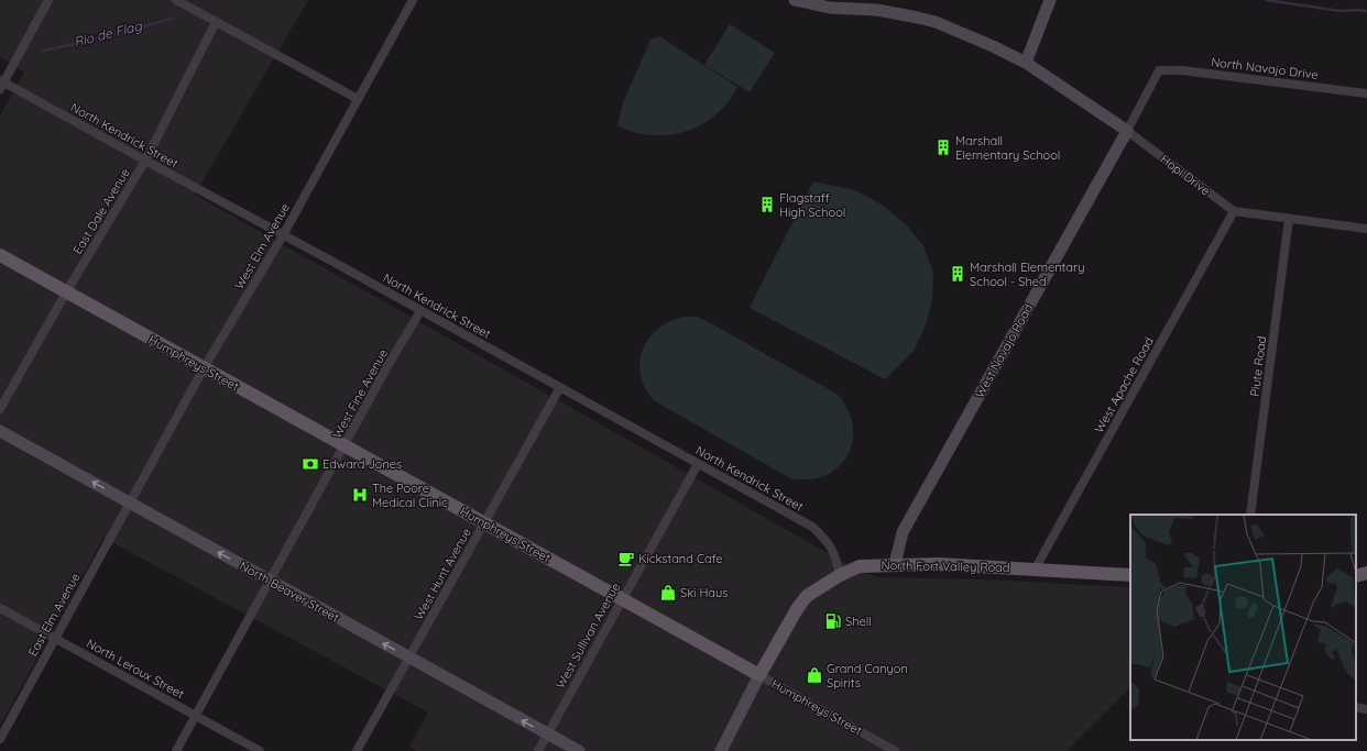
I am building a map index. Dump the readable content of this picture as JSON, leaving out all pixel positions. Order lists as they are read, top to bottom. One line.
{"streets":{"main road":["Humphreys Street","North Fort Valley Road"],"street":["North Navajo Drive","North Kendrick Street","Hopi Drive","East Dale Avenue","West Elm Avenue","West Navajo Road","Piute Road","West Apache Road","West Fine Avenue","West Hunt Avenue","North Beaver Street","East Elm Avenue","West Sullivan Avenue","North Leroux Street"]},"crossings":[["North Navajo Drive","West Navajo Road"],["North Kendrick Street","East Dale Avenue"],["North Kendrick Street","West Elm Avenue"],["North Kendrick Street","West Fine Avenue"],["North Kendrick Street","North Fort Valley Road"],["North Kendrick Street","West Hunt Avenue"],["North Kendrick Street","West Sullivan Avenue"],["Hopi Drive","West Navajo Road"],["Hopi Drive","Piute Road"],["Hopi Drive","West Apache Road"],["East Dale Avenue","Humphreys Street"],["West Elm Avenue","Humphreys Street"],["West Elm Avenue","North Beaver Street"],["West Elm Avenue","East Elm Avenue"],["West Navajo Road","North Fort Valley Road"],["Humphreys Street","West Fine Avenue"],["Humphreys Street","North Fort Valley Road"],["Humphreys Street","West Hunt Avenue"],["Humphreys Street","West Sullivan Avenue"],["West Apache Road","North Fort Valley Road"],["West Fine Avenue","North Beaver Street"],["West Fine Avenue","North Leroux Street"],["West Hunt Avenue","North Beaver Street"],["North Beaver Street","East Elm Avenue"],["North Beaver Street","West Sullivan Avenue"],["East Elm Avenue","North Leroux Street"]],"one_way":["North Beaver Street"],"water":["Rio de Flag"],"places":{"building":["Marshall Elementary School","Flagstaff High School","Marshall Elementary School - Shed"],"bank":["Edward Jones"],"hospital":["The Poore Medical Clinic"],"cafe":["Kickstand Cafe"],"shop":["Ski Haus","Grand Canyon Spirits"],"fuel station":["Shell"]}}
